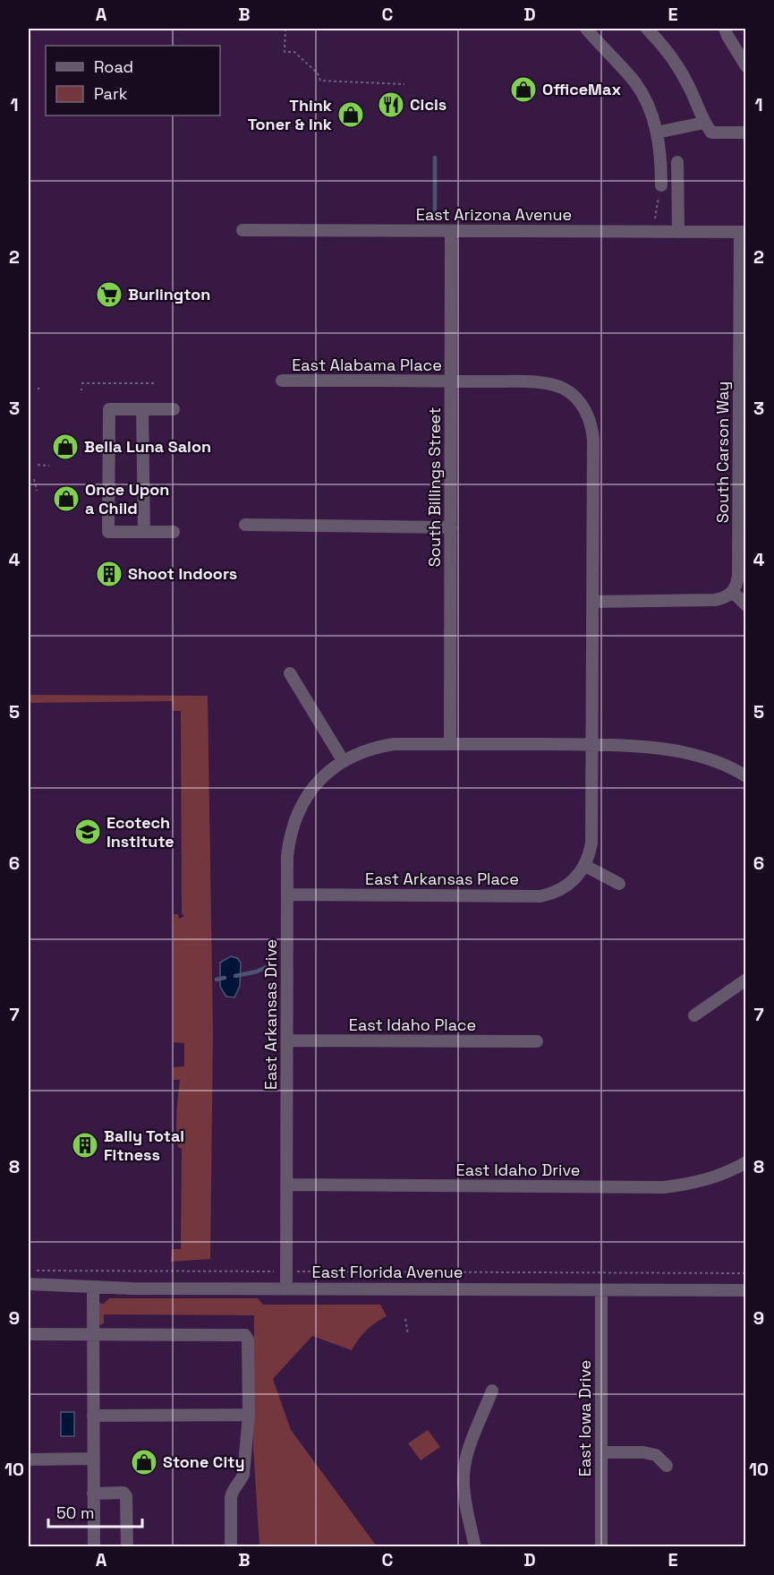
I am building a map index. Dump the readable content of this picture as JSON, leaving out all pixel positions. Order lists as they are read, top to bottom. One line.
{"streets":{"street":["East Arizona Avenue","East Alabama Place","South Carson Way","South Billings Street","East Arkansas Place","East Arkansas Drive","East Idaho Place","East Idaho Drive","East Florida Avenue","East Iowa Drive"]},"crossings":[["East Arizona Avenue","South Carson Way"],["East Arizona Avenue","South Billings Street"],["East Alabama Place","South Billings Street"],["East Alabama Place","East Arkansas Place"],["South Billings Street","East Arkansas Drive"],["East Arkansas Place","East Arkansas Drive"],["East Arkansas Drive","East Idaho Place"],["East Arkansas Drive","East Idaho Drive"],["East Arkansas Drive","East Florida Avenue"],["East Florida Avenue","East Iowa Drive"]],"places":{"shop":["OfficeMax","Think Toner & Ink","Bella Luna Salon","Once Upon a Child","Stone City"],"restaurant":["Cicis"],"supermarket":["Burlington"],"building":["Shoot Indoors","Bally Total Fitness"],"school or university":["Ecotech Institute"]},"legend":["Road","Park"],"scale_bar":"50 m","grid":{"columns":["A","B","C","D","E"],"rows":["1","2","3","4","5","6","7","8","9","10"]}}
